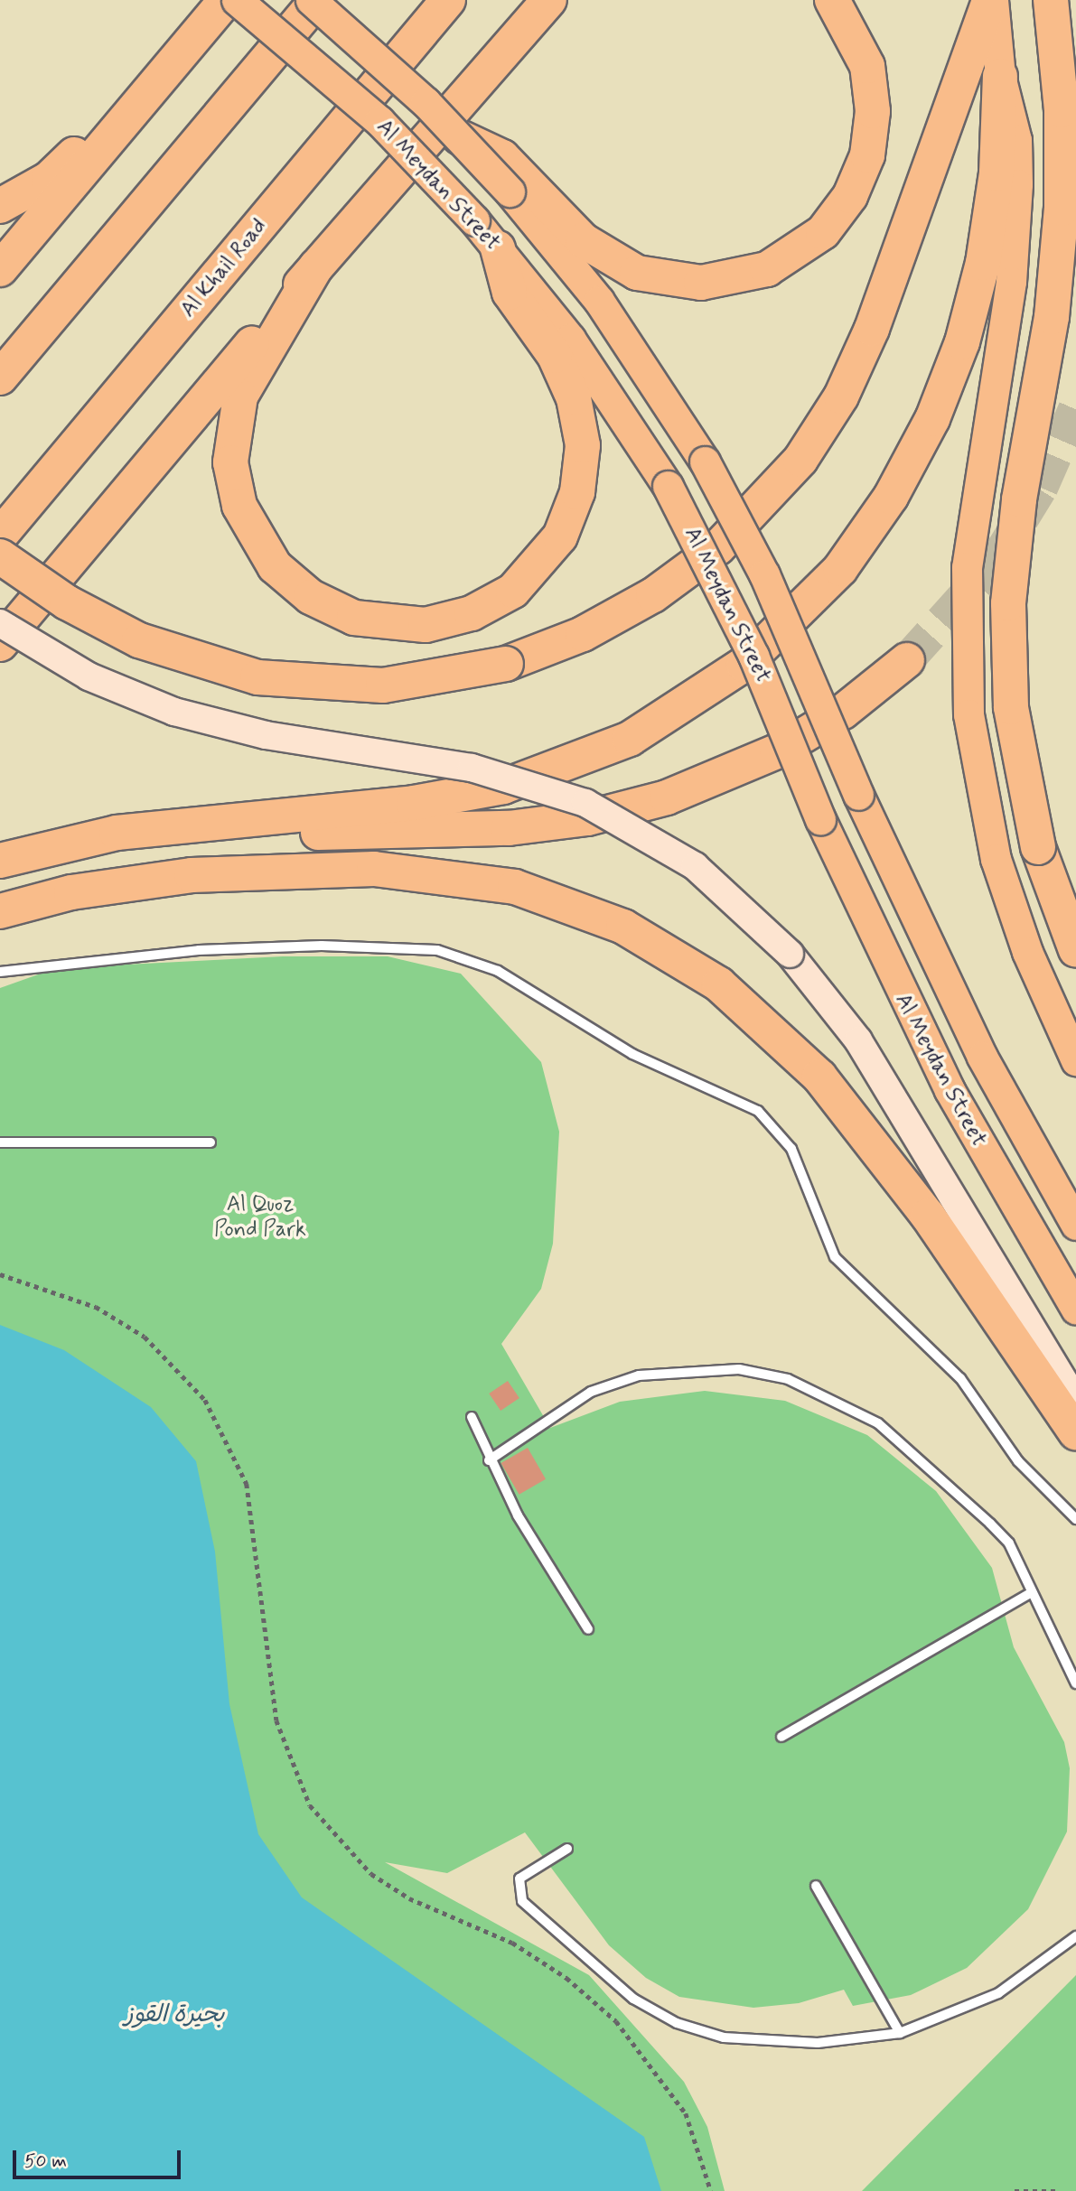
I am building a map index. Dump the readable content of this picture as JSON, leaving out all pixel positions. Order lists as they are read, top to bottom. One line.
{"streets":{"highway":["Al Khail Road"],"main road":["Al Meydan Street"]},"water":["بحيرة القوز"],"parks":["Al Quoz Pond Park"],"scale_bar":"50 m"}
